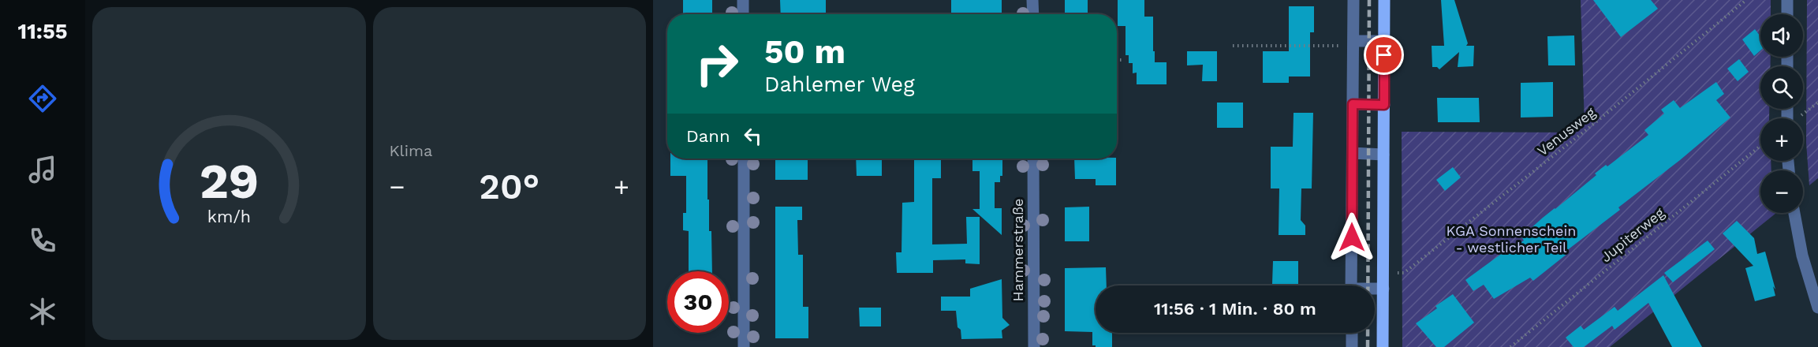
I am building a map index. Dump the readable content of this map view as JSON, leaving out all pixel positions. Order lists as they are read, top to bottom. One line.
{"streets":{"street":["Hammerstraße"],"path":["Venusweg","Jupiterweg"]},"parks":["KGA Sonnenschein - westlicher Teil"],"page":{"tabs":"11:55","tile":"Klima","map_buttons":["+","−"],"turn":["50 m","Dahlemer Weg"],"then":"Dann","heat":["−","20°","+"],"limit":"30","trip":"11:56 · 1 Min. · 80 m","gauge":["29","km/h"]}}
